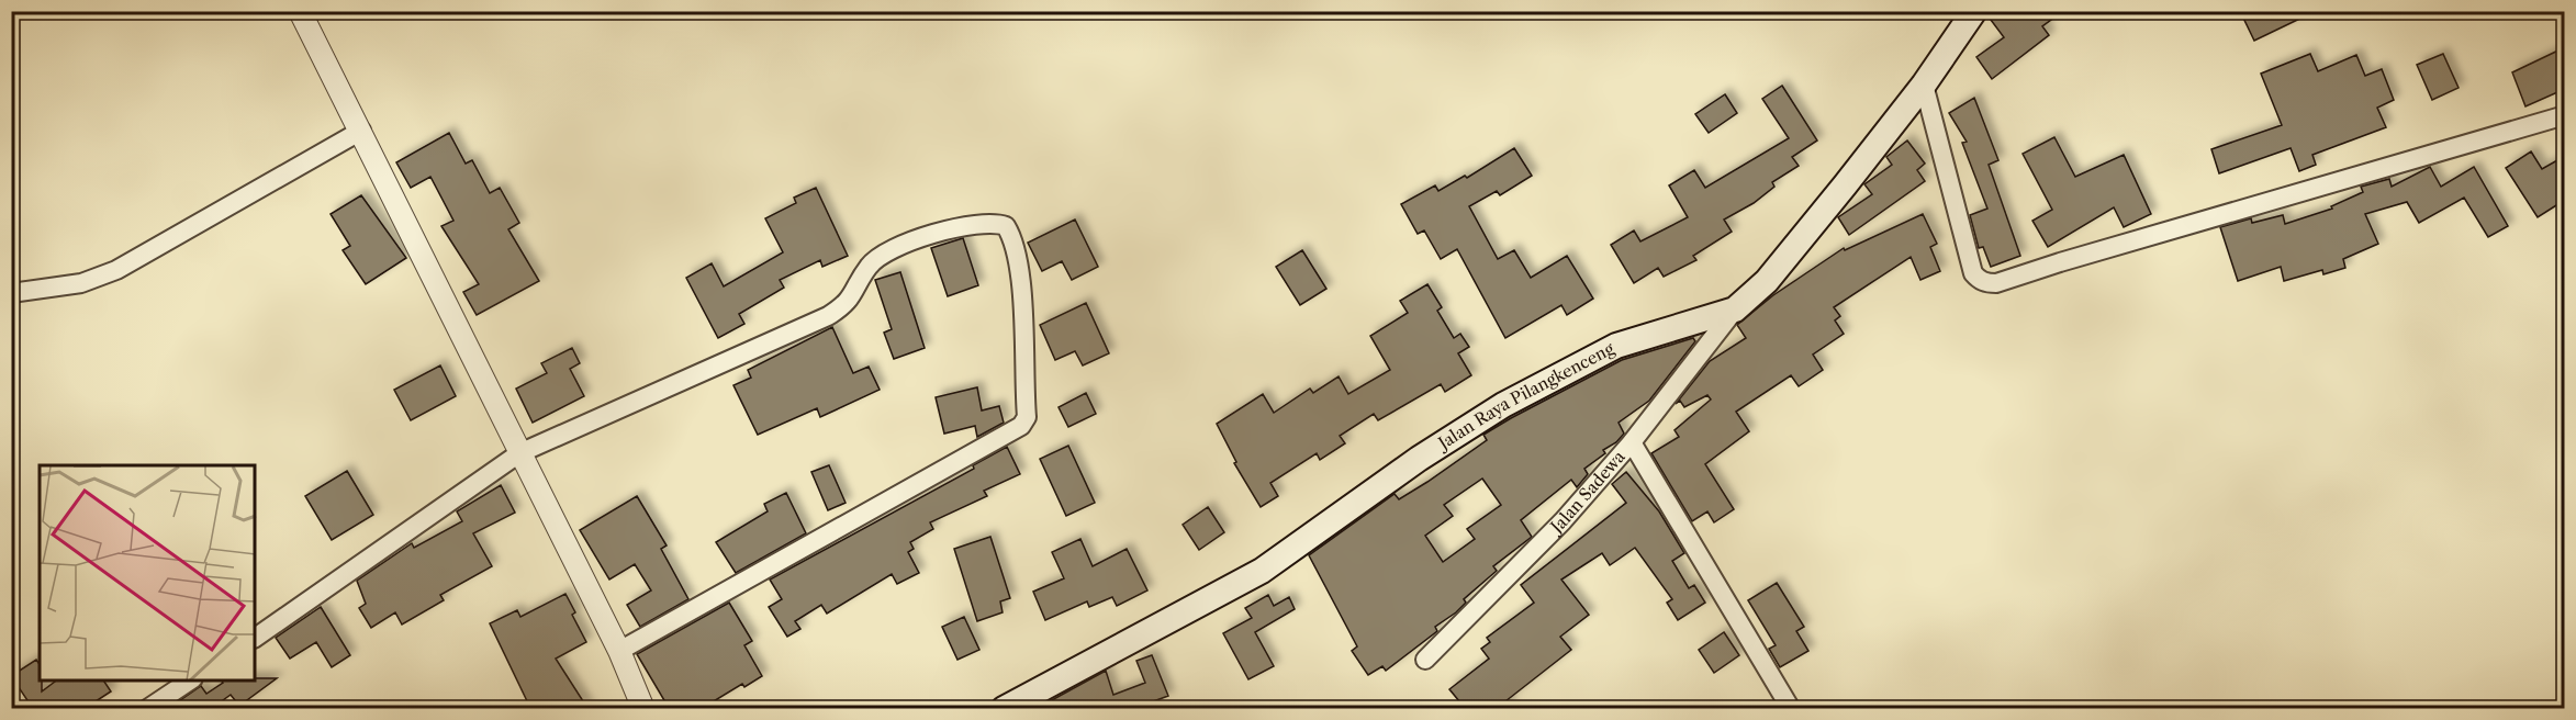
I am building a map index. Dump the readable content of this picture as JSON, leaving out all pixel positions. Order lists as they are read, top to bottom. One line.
{"streets":{"main road":["Jalan Raya Pilangkenceng"],"street":["Jalan Sadewa"]},"crossings":[["Jalan Raya Pilangkenceng","Jalan Sadewa"]]}
